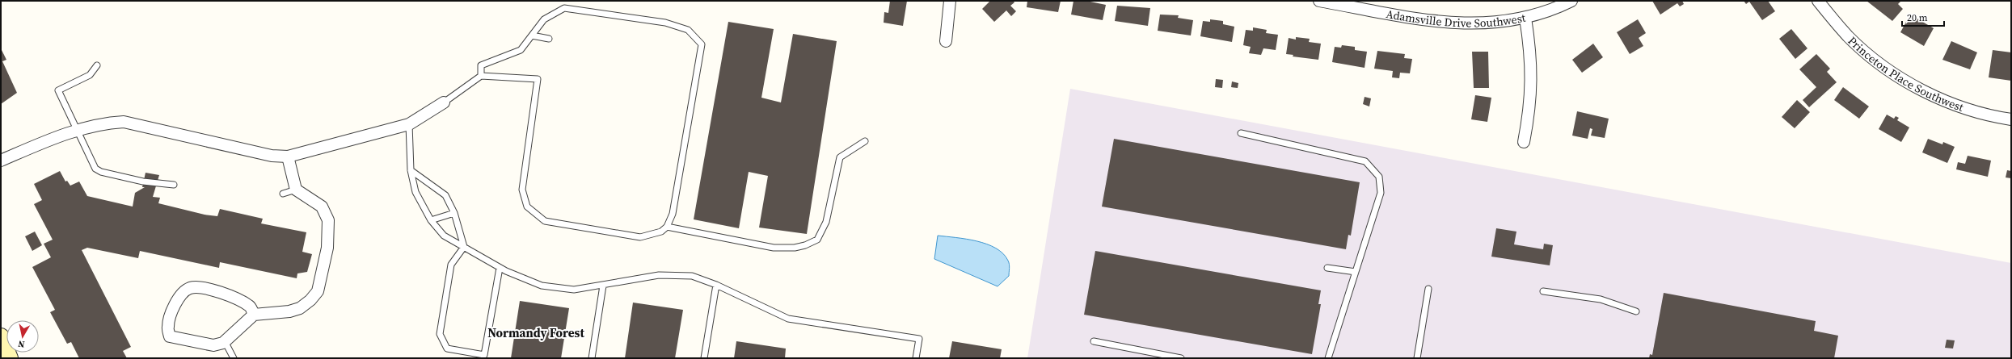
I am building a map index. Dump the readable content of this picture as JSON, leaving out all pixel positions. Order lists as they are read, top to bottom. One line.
{"streets":{"street":["Adamsville Drive Southwest","Princeton Place Southwest"]},"districts":["Normandy Forest"],"scale_bar":"20 m","north":"bottom"}
